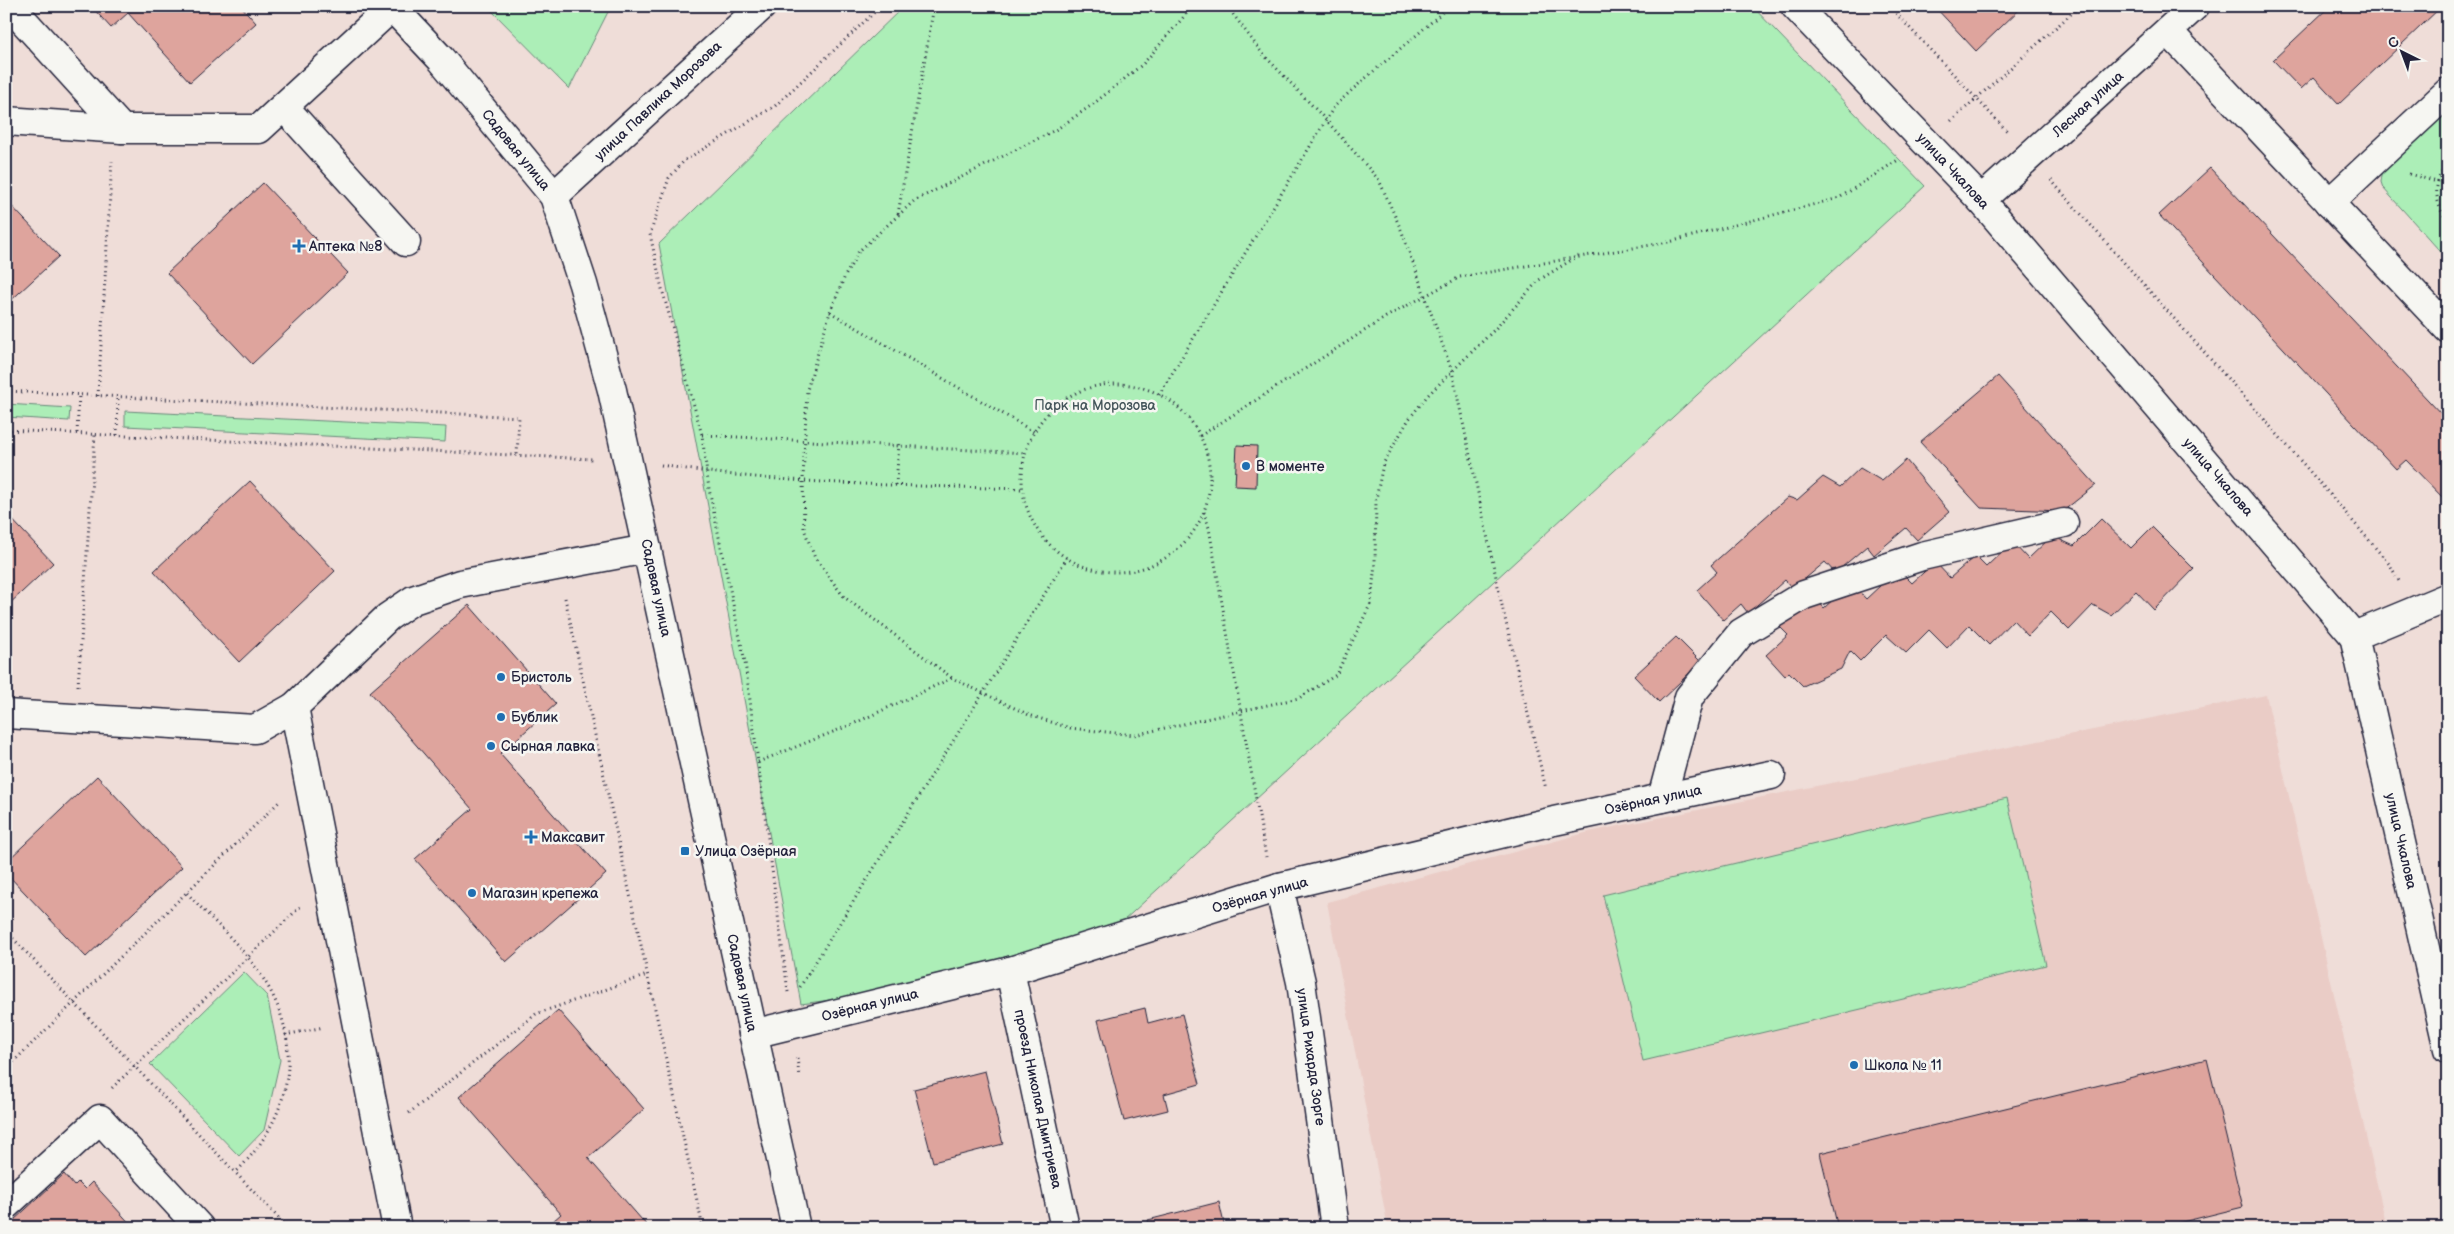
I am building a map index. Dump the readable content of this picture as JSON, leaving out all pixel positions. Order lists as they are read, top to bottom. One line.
{"streets":{"street":["улица Павлика Морозова","Лесная улица","Садовая улица","улица Чкалова","Озёрная улица","улица Рихарда Зорге","проезд Николая Дмитриева"]},"crossings":[["улица Павлика Морозова","Садовая улица"],["Лесная улица","улица Чкалова"],["Садовая улица","Озёрная улица"],["Озёрная улица","улица Рихарда Зорге"],["Озёрная улица","проезд Николая Дмитриева"]],"parks":["Парк на Морозова"],"places":{"health":["Аптека №8","Максавит"],"other":["В моменте","Бристоль","Бублик","Сырная лавка","Магазин крепежа","Школа № 11"],"transit":["Улица Озёрная"]},"north":"top left"}
